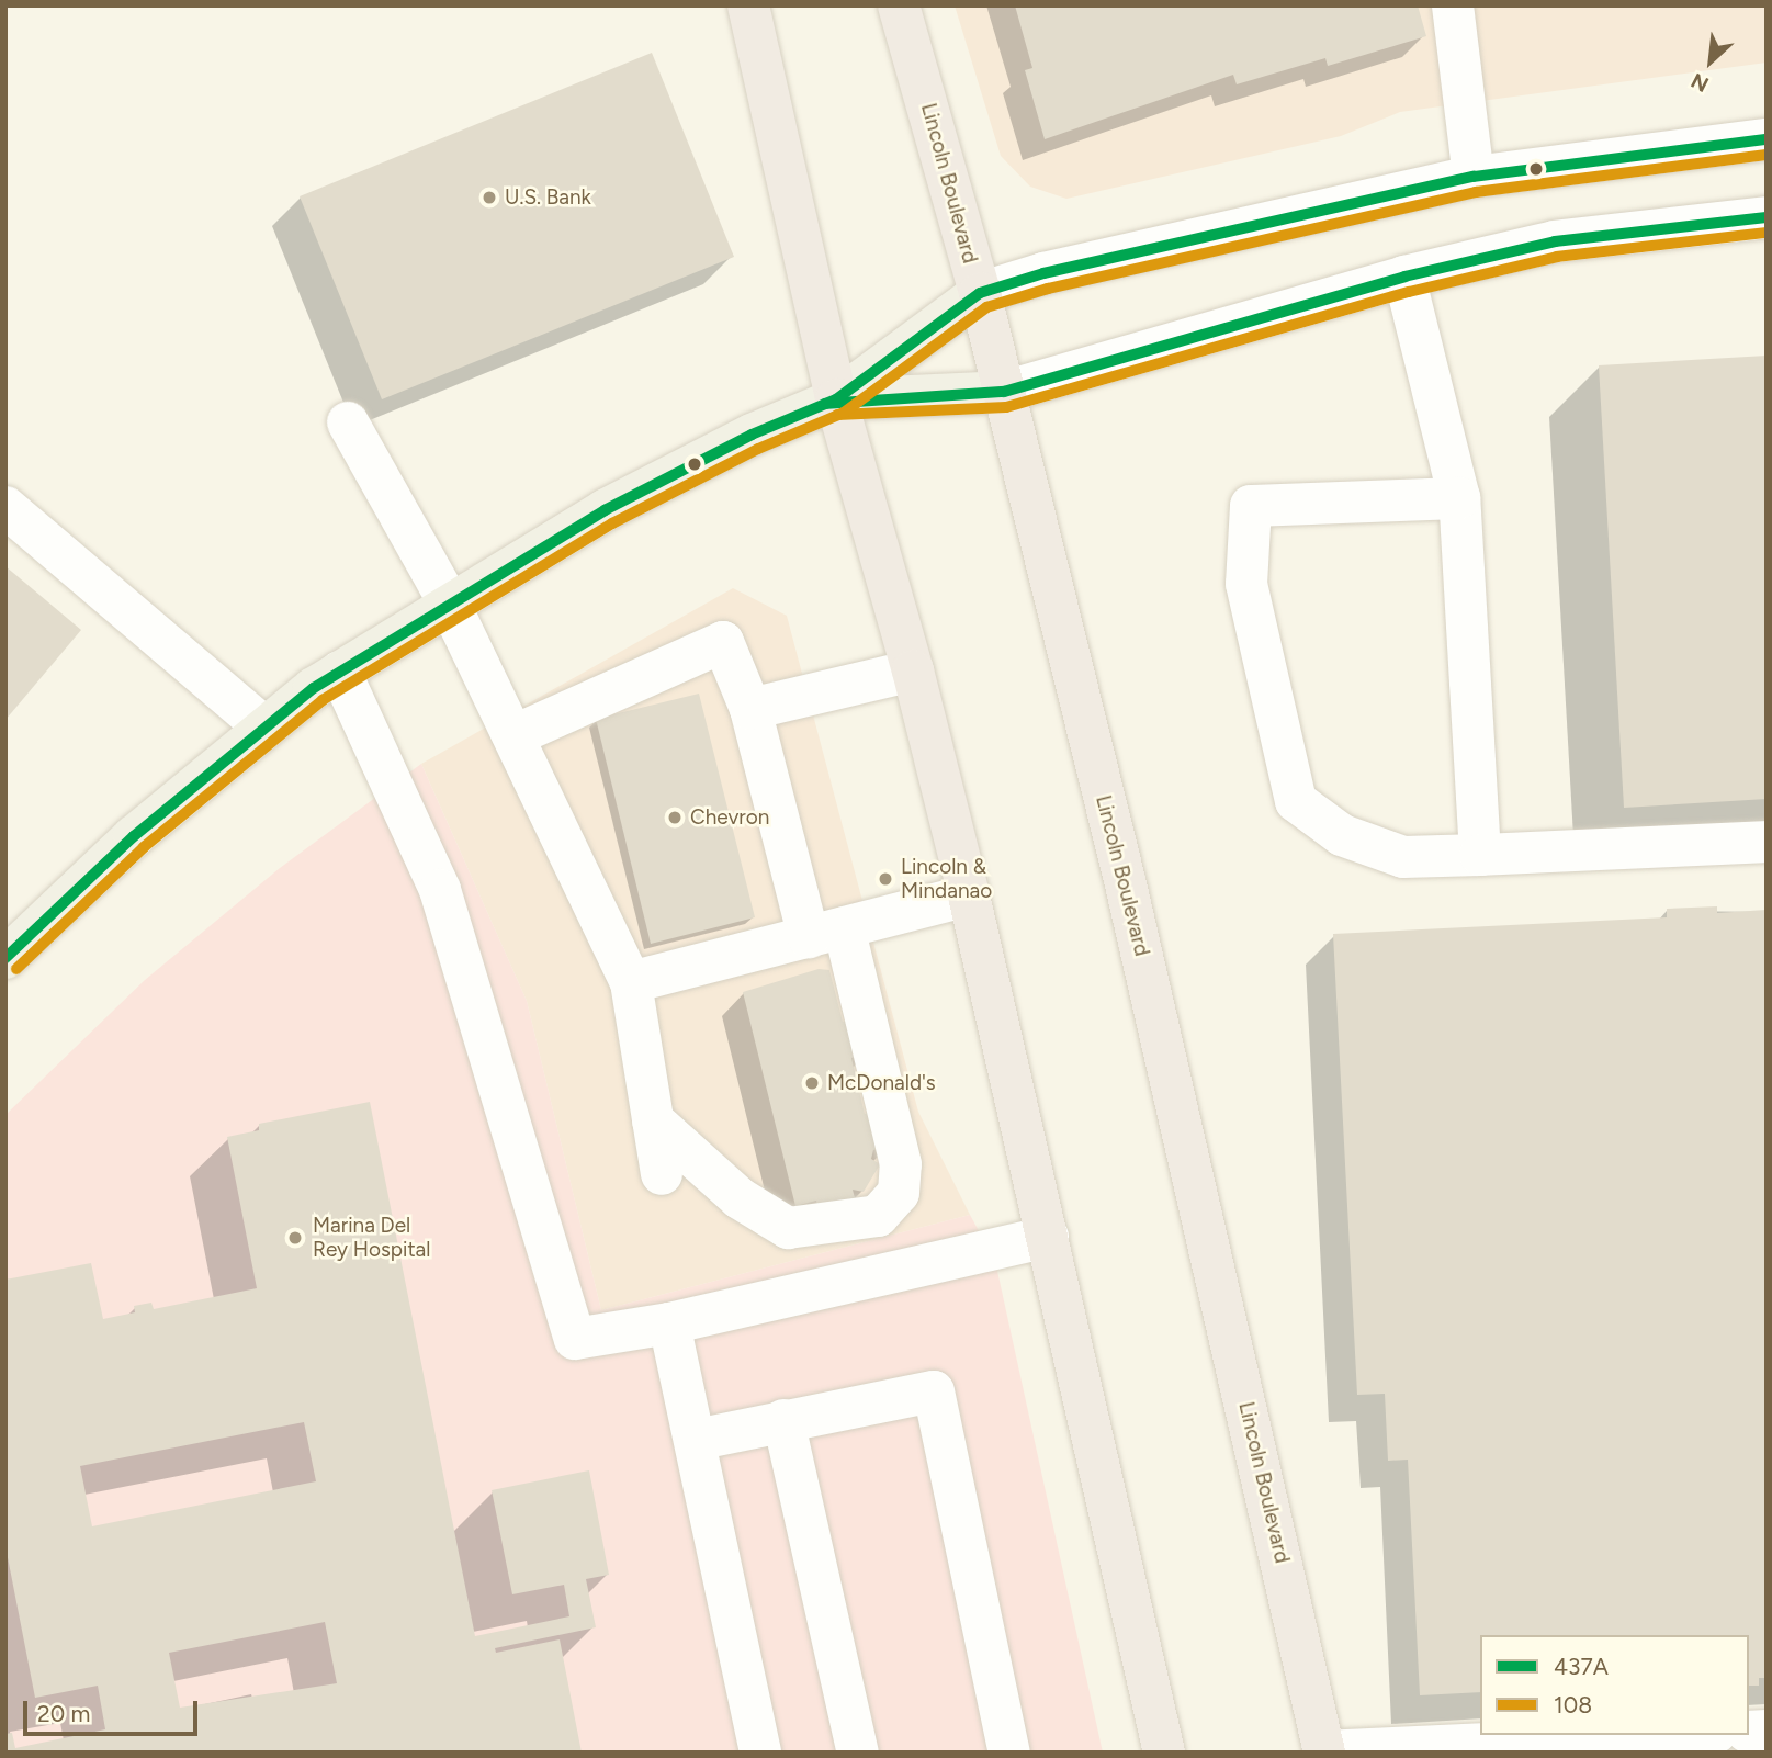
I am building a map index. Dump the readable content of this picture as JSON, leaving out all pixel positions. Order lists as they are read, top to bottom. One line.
{"streets":{"highway":["Lincoln Boulevard"]},"places":["U.S. Bank","Chevron","Lincoln & Mindanao","McDonald's","Marina Del Rey Hospital"],"lines":["transit line 437A","transit line 108"],"legend":["437A","108"],"scale_bar":"20 m","north":"bottom left"}
